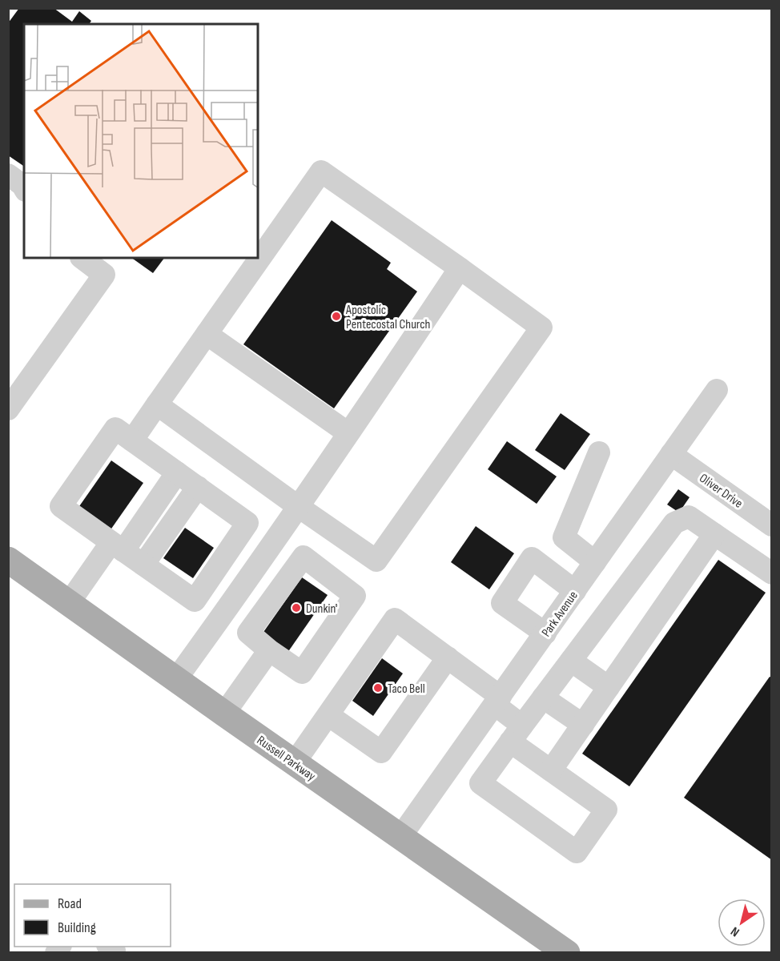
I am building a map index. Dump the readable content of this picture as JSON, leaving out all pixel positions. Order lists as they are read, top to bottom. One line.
{"streets":{"main road":["Russell Parkway"],"street":["Oliver Drive","Park Avenue"]},"crossings":[["Oliver Drive","Park Avenue"],["Park Avenue","Russell Parkway"]],"places":["Apostolic Pentecostal Church","Dunkin'","Taco Bell"],"legend":["Road","Building"],"north":"bottom left"}
